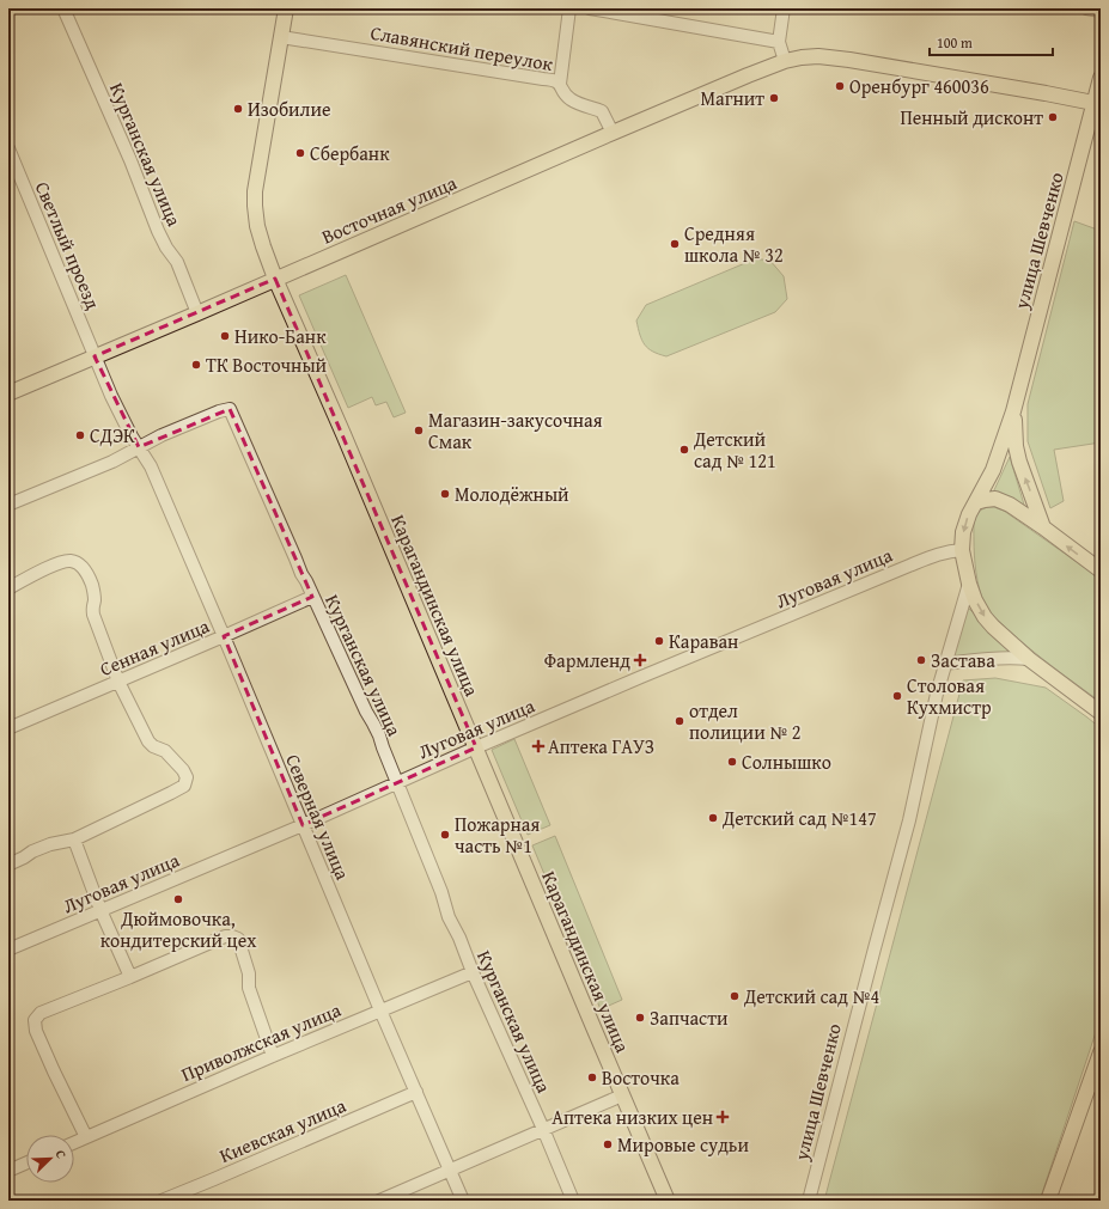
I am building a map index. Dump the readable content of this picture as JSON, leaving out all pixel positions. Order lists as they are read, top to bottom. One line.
{"streets":{"main road":["Восточная улица","улица Шевченко","Карагандинская улица"],"street":["Славянский переулок","Курганская улица","Светлый проезд","Луговая улица","Сенная улица","Северная улица","Приволжская улица","Киевская улица"]},"crossings":[["Славянский переулок","Восточная улица"],["Славянский переулок","Карагандинская улица"],["Курганская улица","Восточная улица"],["Курганская улица","Светлый проезд"],["Курганская улица","Луговая улица"],["Курганская улица","Сенная улица"],["Курганская улица","Северная улица"],["Курганская улица","Приволжская улица"],["Восточная улица","улица Шевченко"],["Восточная улица","Светлый проезд"],["Восточная улица","Карагандинская улица"],["улица Шевченко","Луговая улица"],["Светлый проезд","Северная улица"],["Луговая улица","Карагандинская улица"],["Луговая улица","Северная улица"],["Сенная улица","Северная улица"],["Северная улица","Приволжская улица"],["Северная улица","Киевская улица"]],"places":{"other":["Оренбург 460036","Магнит","Изобилие","Пенный дисконт","Сбербанк","Средняя школа № 32","Нико-Банк","ТК Восточный","Магазин-закусочная Смак","СДЭК","Детский сад № 121","Молодёжный","Караван","Застава","Столовая Кухмистр","отдел полиции № 2","Солнышко","Детский сад №147","Пожарная часть №1","Дюймовочка, кондитерский цех","Детский сад №4","Запчасти","Восточка","Мировые судьи"],"health":["Фармленд","Аптека ГАУЗ","Аптека низких цен"]},"scale_bar":"100 m","north":"top right"}
